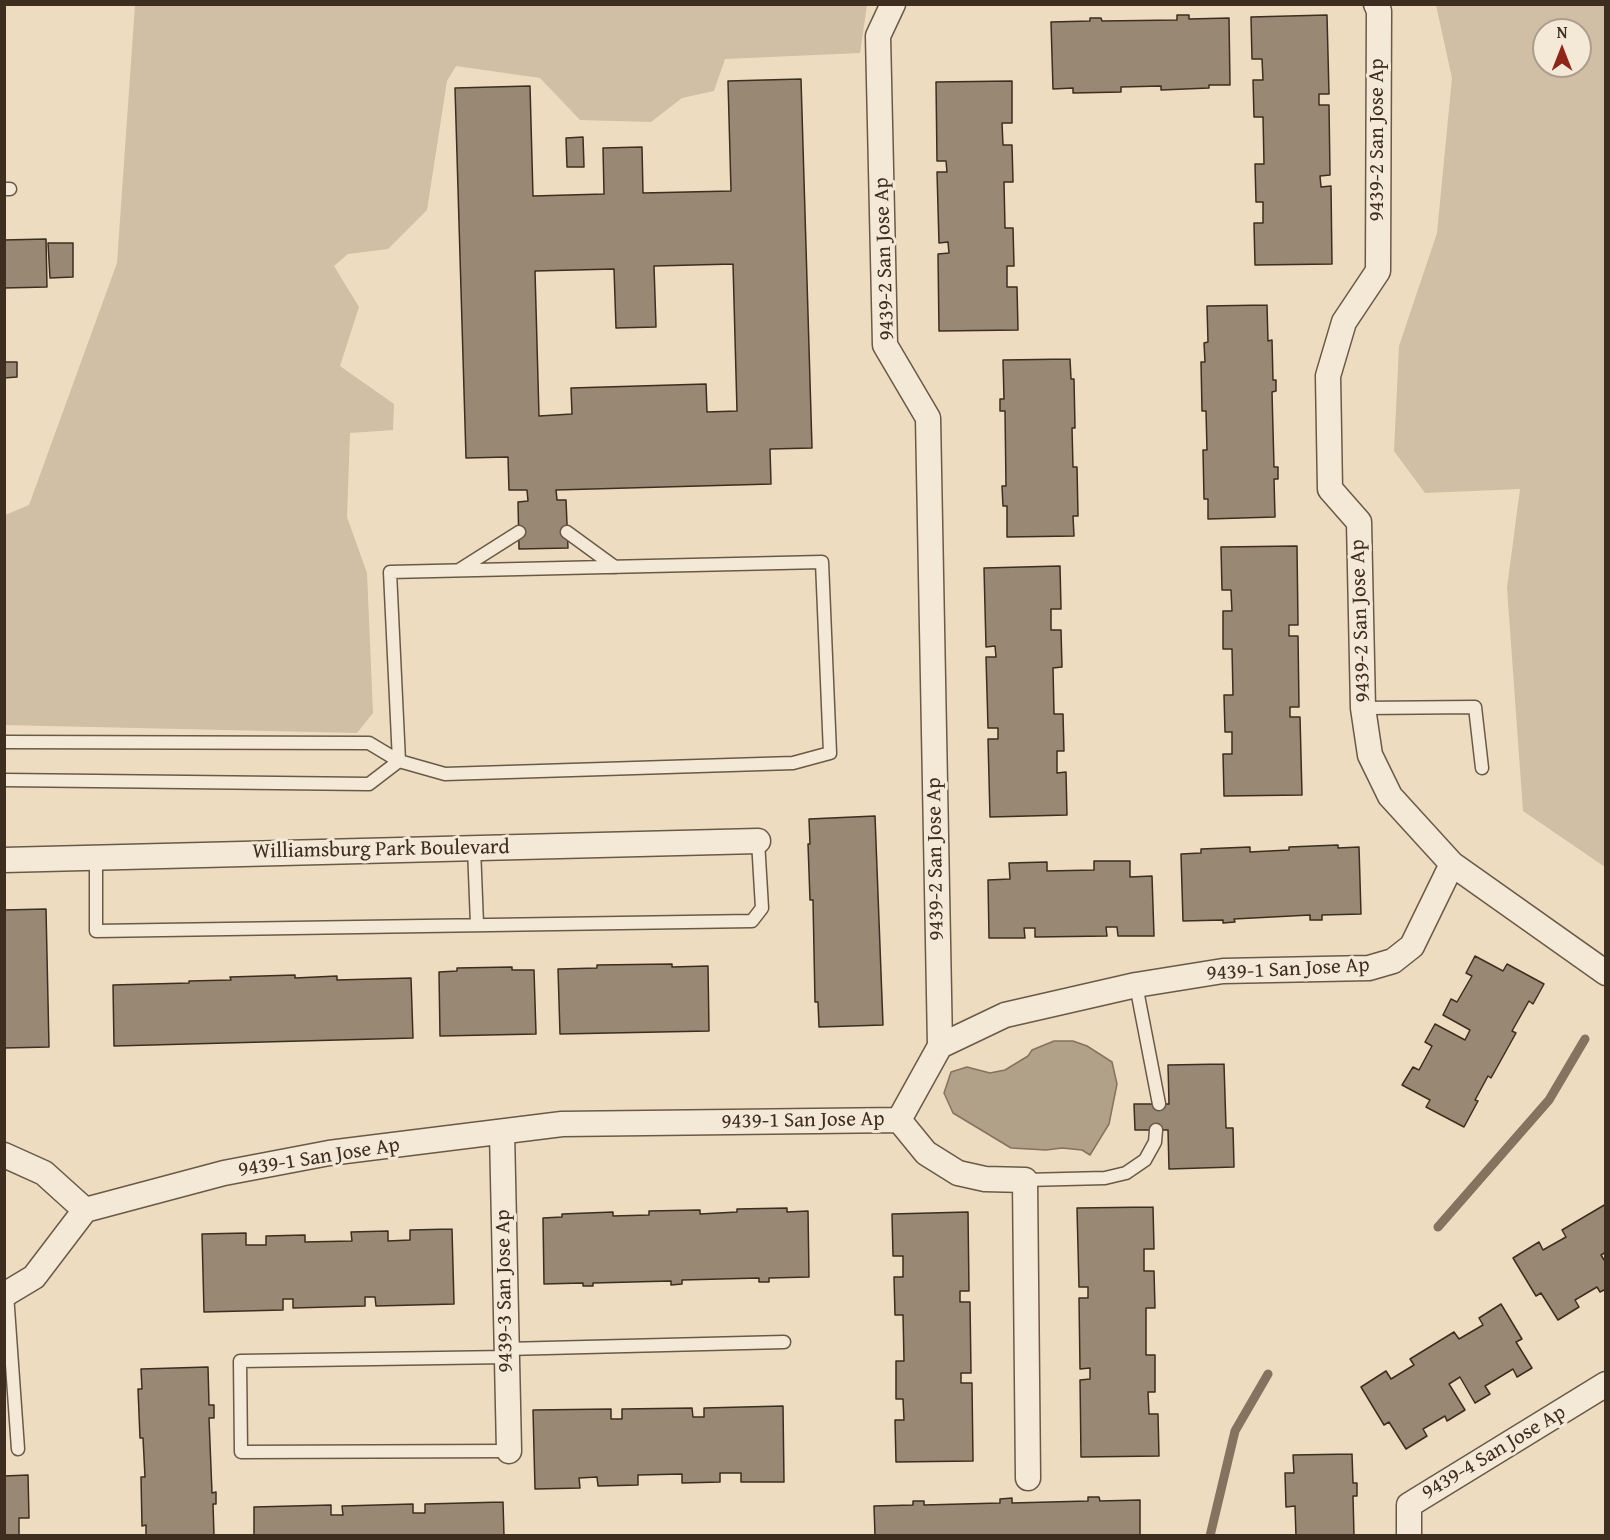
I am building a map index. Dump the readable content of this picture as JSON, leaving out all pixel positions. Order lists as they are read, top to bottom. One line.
{"streets":{"street":["9439-2 San Jose Ap","Williamsburg Park Boulevard","9439-1 San Jose Ap","9439-3 San Jose Ap","9439-4 San Jose Ap"]},"crossings":[["9439-2 San Jose Ap","9439-1 San Jose Ap"],["9439-1 San Jose Ap","9439-3 San Jose Ap"]],"north":"top"}
